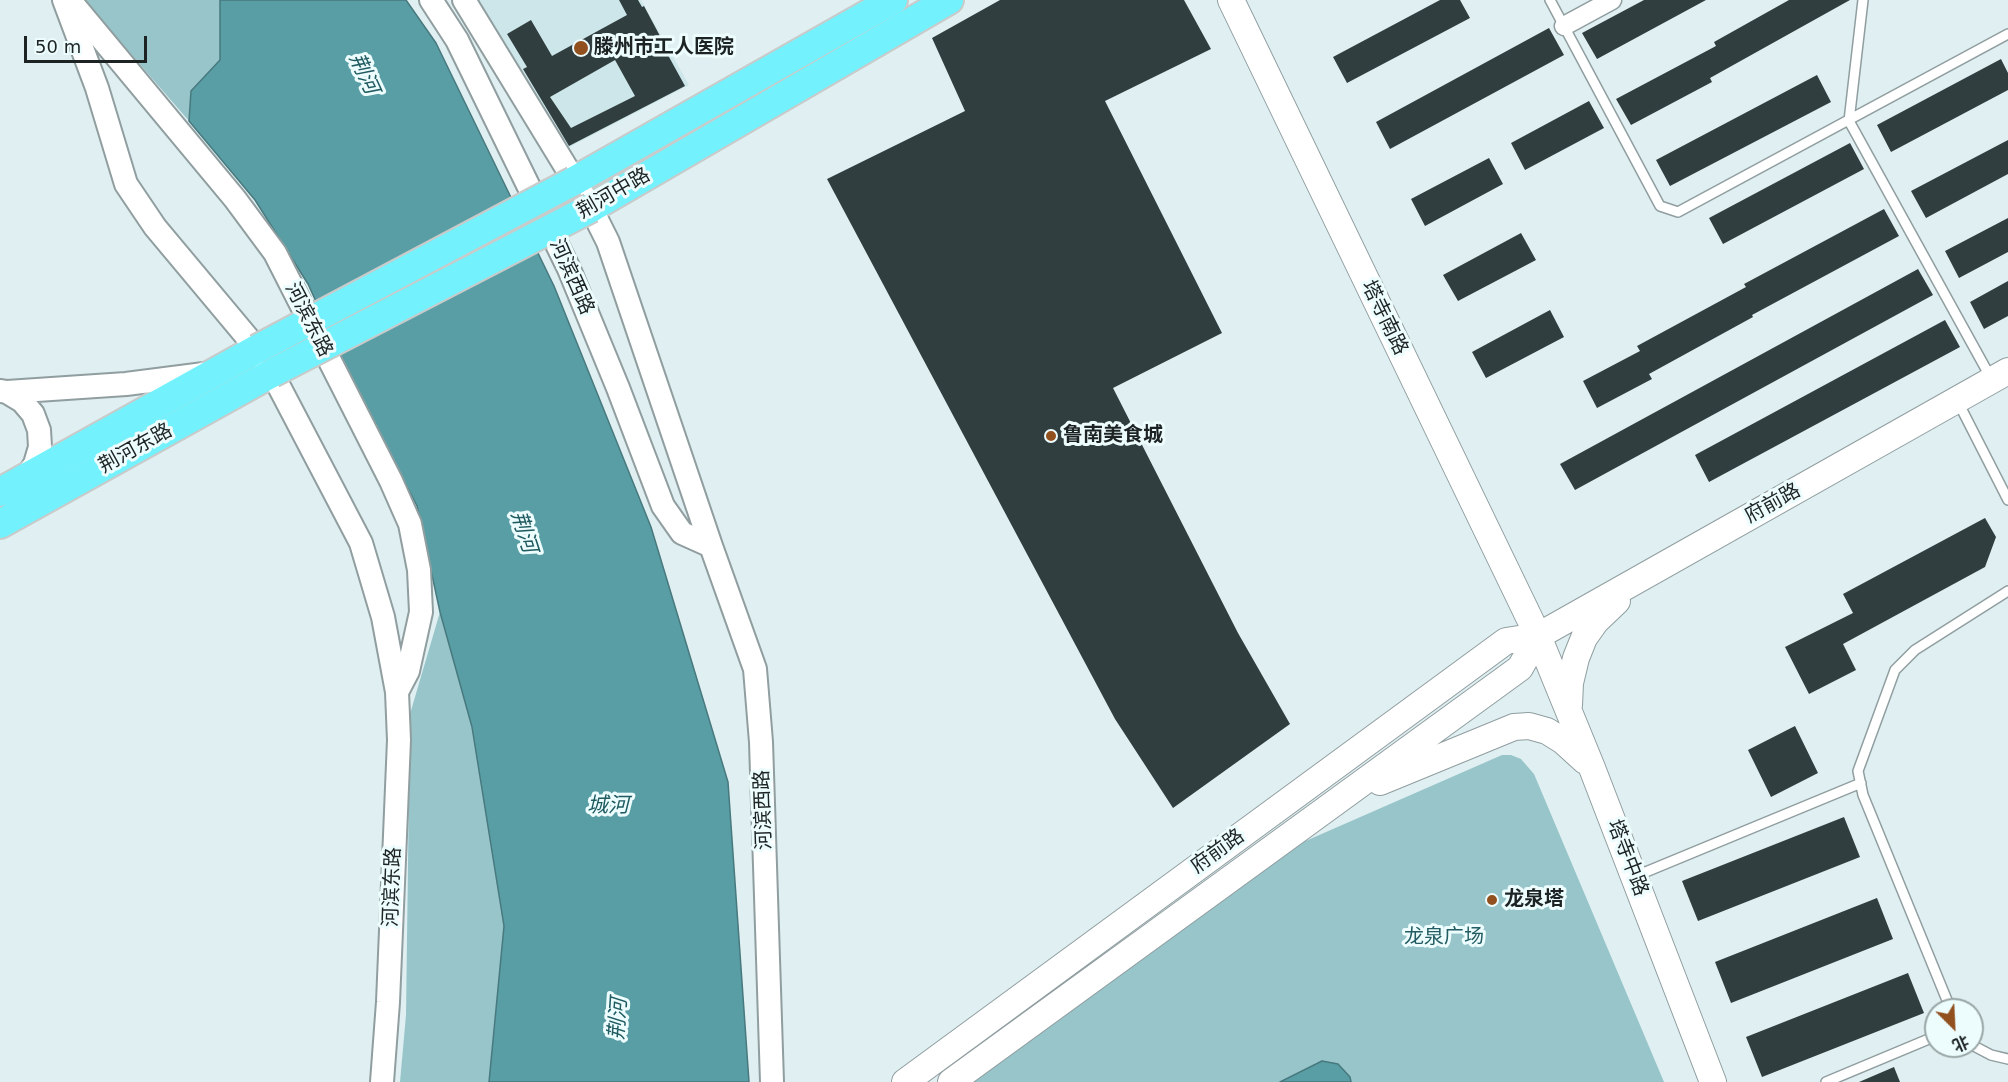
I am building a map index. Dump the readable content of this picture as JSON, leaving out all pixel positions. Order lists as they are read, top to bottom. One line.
{"streets":{"main road":["荆河中路","塔寺南路","荆河东路","府前路","塔寺中路"],"street":["河滨西路","河滨东路"]},"crossings":[["荆河中路","河滨西路"],["荆河中路","河滨东路"],["荆河中路","荆河东路"],["塔寺南路","府前路"],["塔寺南路","塔寺中路"],["河滨东路","荆河东路"],["府前路","塔寺中路"]],"water":["荆河","城河"],"parks":["龙泉广场"],"places":["滕州市工人医院","鲁南美食城","龙泉塔"],"scale_bar":"50 m","north":"bottom right"}
